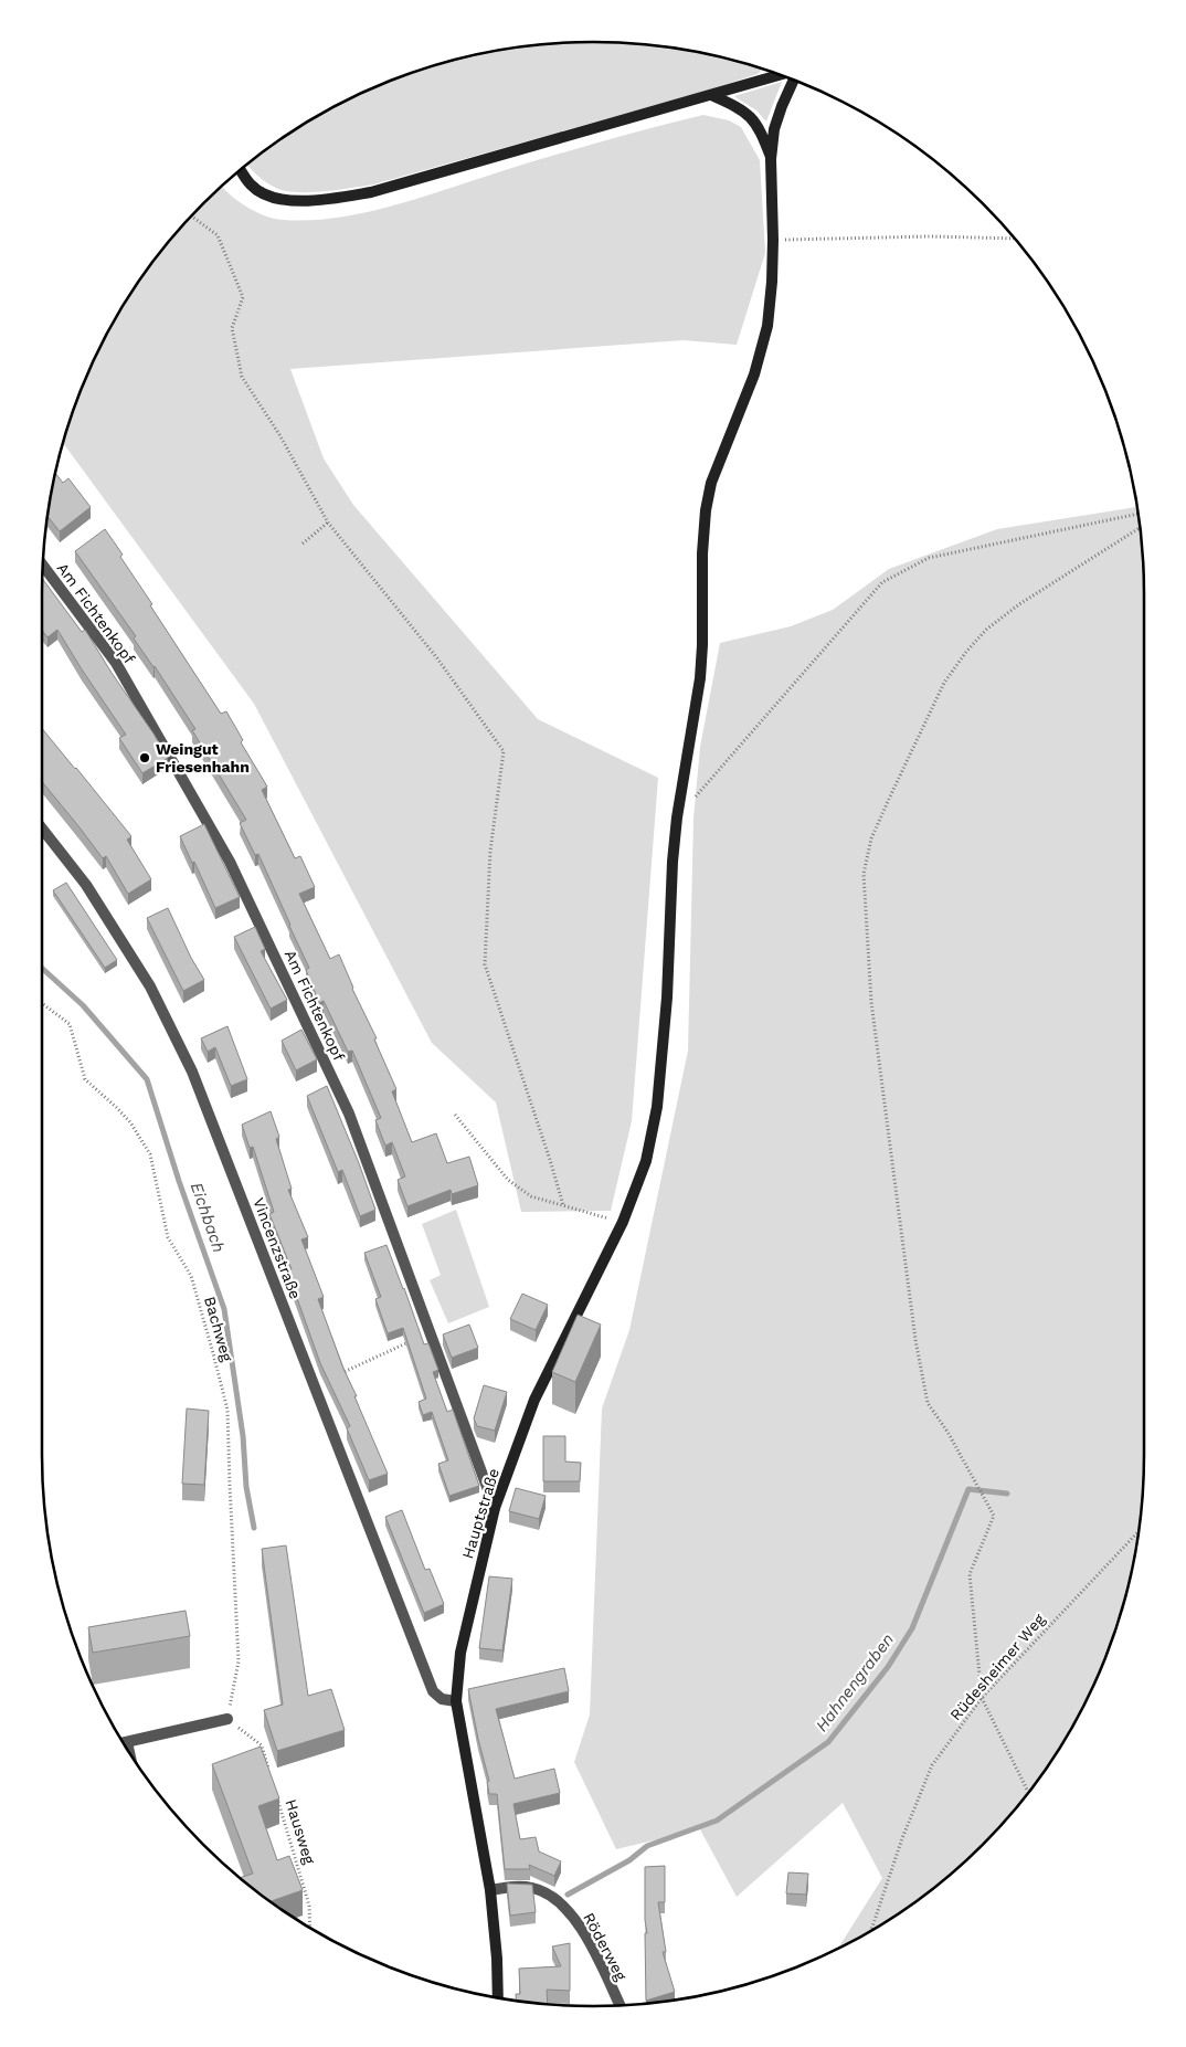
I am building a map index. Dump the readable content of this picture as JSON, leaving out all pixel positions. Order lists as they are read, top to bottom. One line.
{"streets":{"street":["Am Fichtenkopf","Vincenzstraße","Hauptstraße","Röderweg"],"path":["Bachweg","Rüdesheimer Weg","Hausweg"]},"crossings":[["Am Fichtenkopf","Hauptstraße"],["Vincenzstraße","Hauptstraße"],["Hauptstraße","Röderweg"]],"water":["Eichbach","Hahnengraben"],"places":["Weingut Friesenhahn"]}
